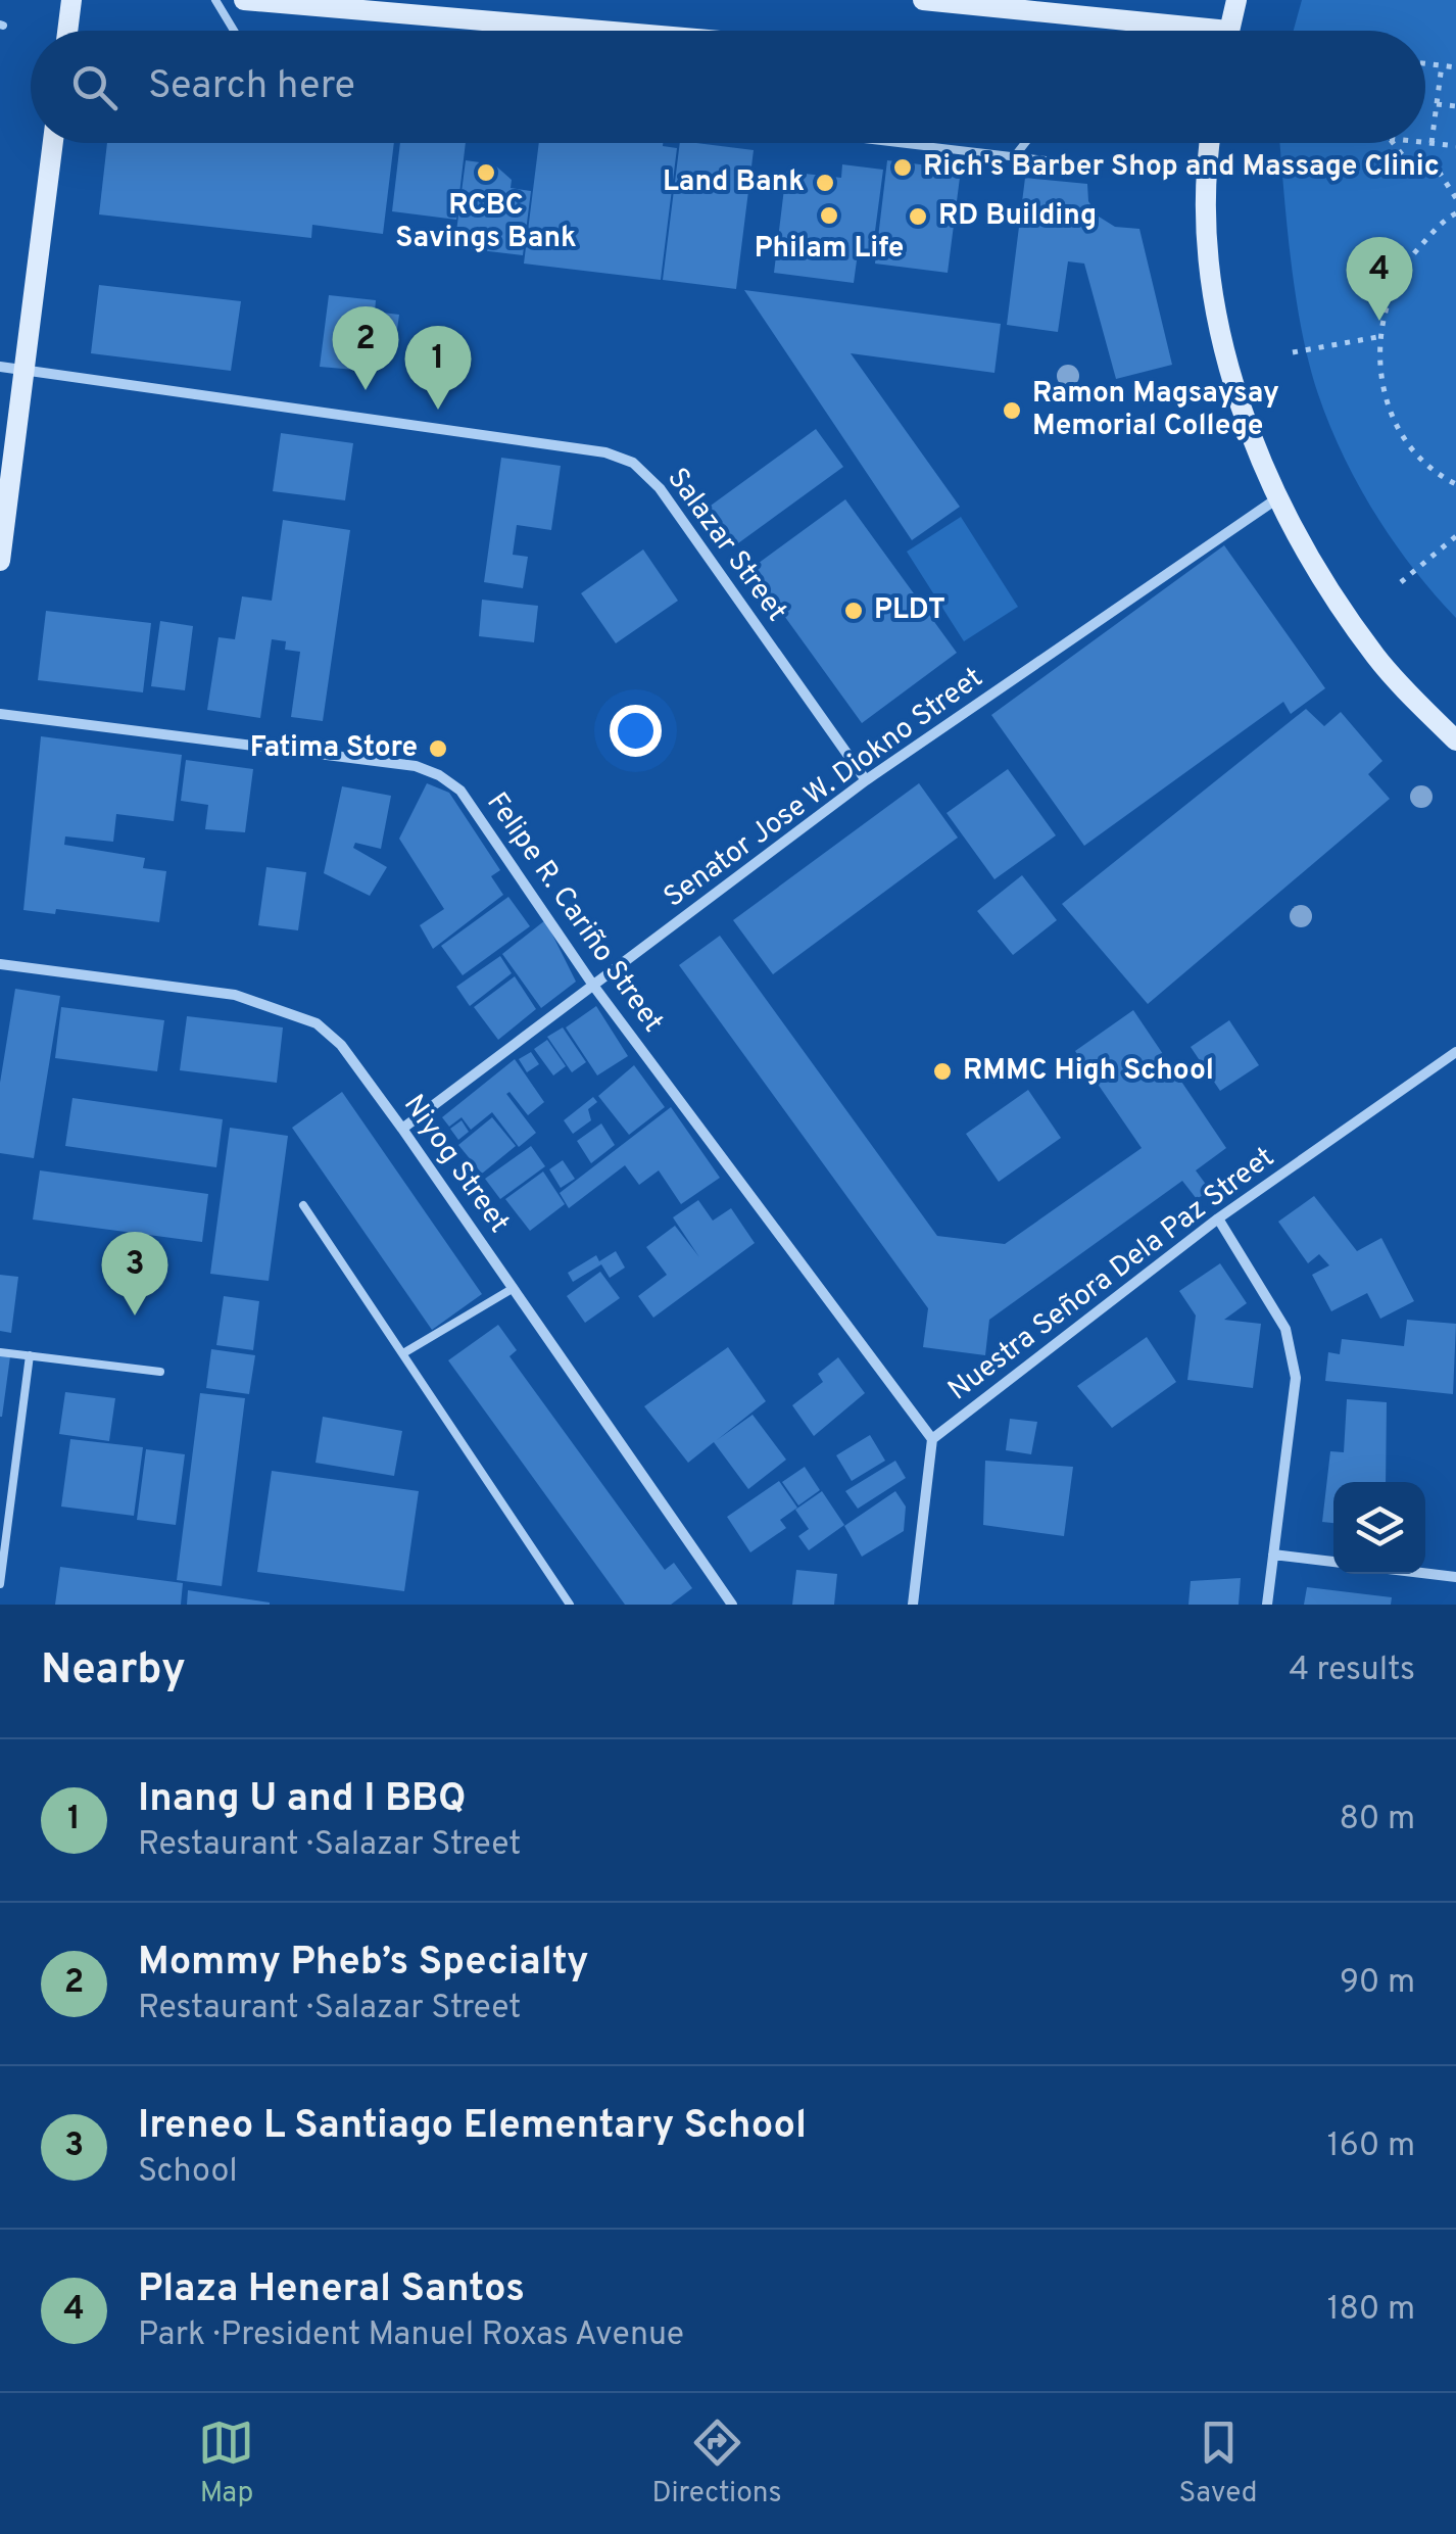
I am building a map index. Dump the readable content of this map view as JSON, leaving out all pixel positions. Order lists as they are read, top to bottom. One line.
{"streets":{"street":["Salazar Street","Senator Jose W. Diokno Street","Felipe R. Cariño Street","Niyog Street","Nuestra Señora Dela Paz Street"]},"crossings":[["Salazar Street","Senator Jose W. Diokno Street"],["Senator Jose W. Diokno Street","Felipe R. Cariño Street"],["Senator Jose W. Diokno Street","Niyog Street"],["Felipe R. Cariño Street","Nuestra Señora Dela Paz Street"]],"places":["Rich's Barber Shop and Massage Clinic","RCBC Savings Bank","Land Bank","Philam Life","RD Building","Ramon Magsaysay Memorial College","PLDT","Fatima Store","RMMC High School"],"page":{"search":"Search here","pins":["4","2","1","3"],"heading":["Nearby","4 results"],"list":[{"mark":"1","name":"Inang U and I BBQ","note":"Restaurant · Salazar Street","value":"80 m"},{"mark":"2","name":"Mommy Pheb’s Specialty","note":"Restaurant · Salazar Street","value":"90 m"},{"mark":"3","name":"Ireneo L Santiago Elementary School","note":"School","value":"160 m"},{"mark":"4","name":"Plaza Heneral Santos","note":"Park · President Manuel Roxas Avenue","value":"180 m"}],"nav":["Map","Directions","Saved"]}}
